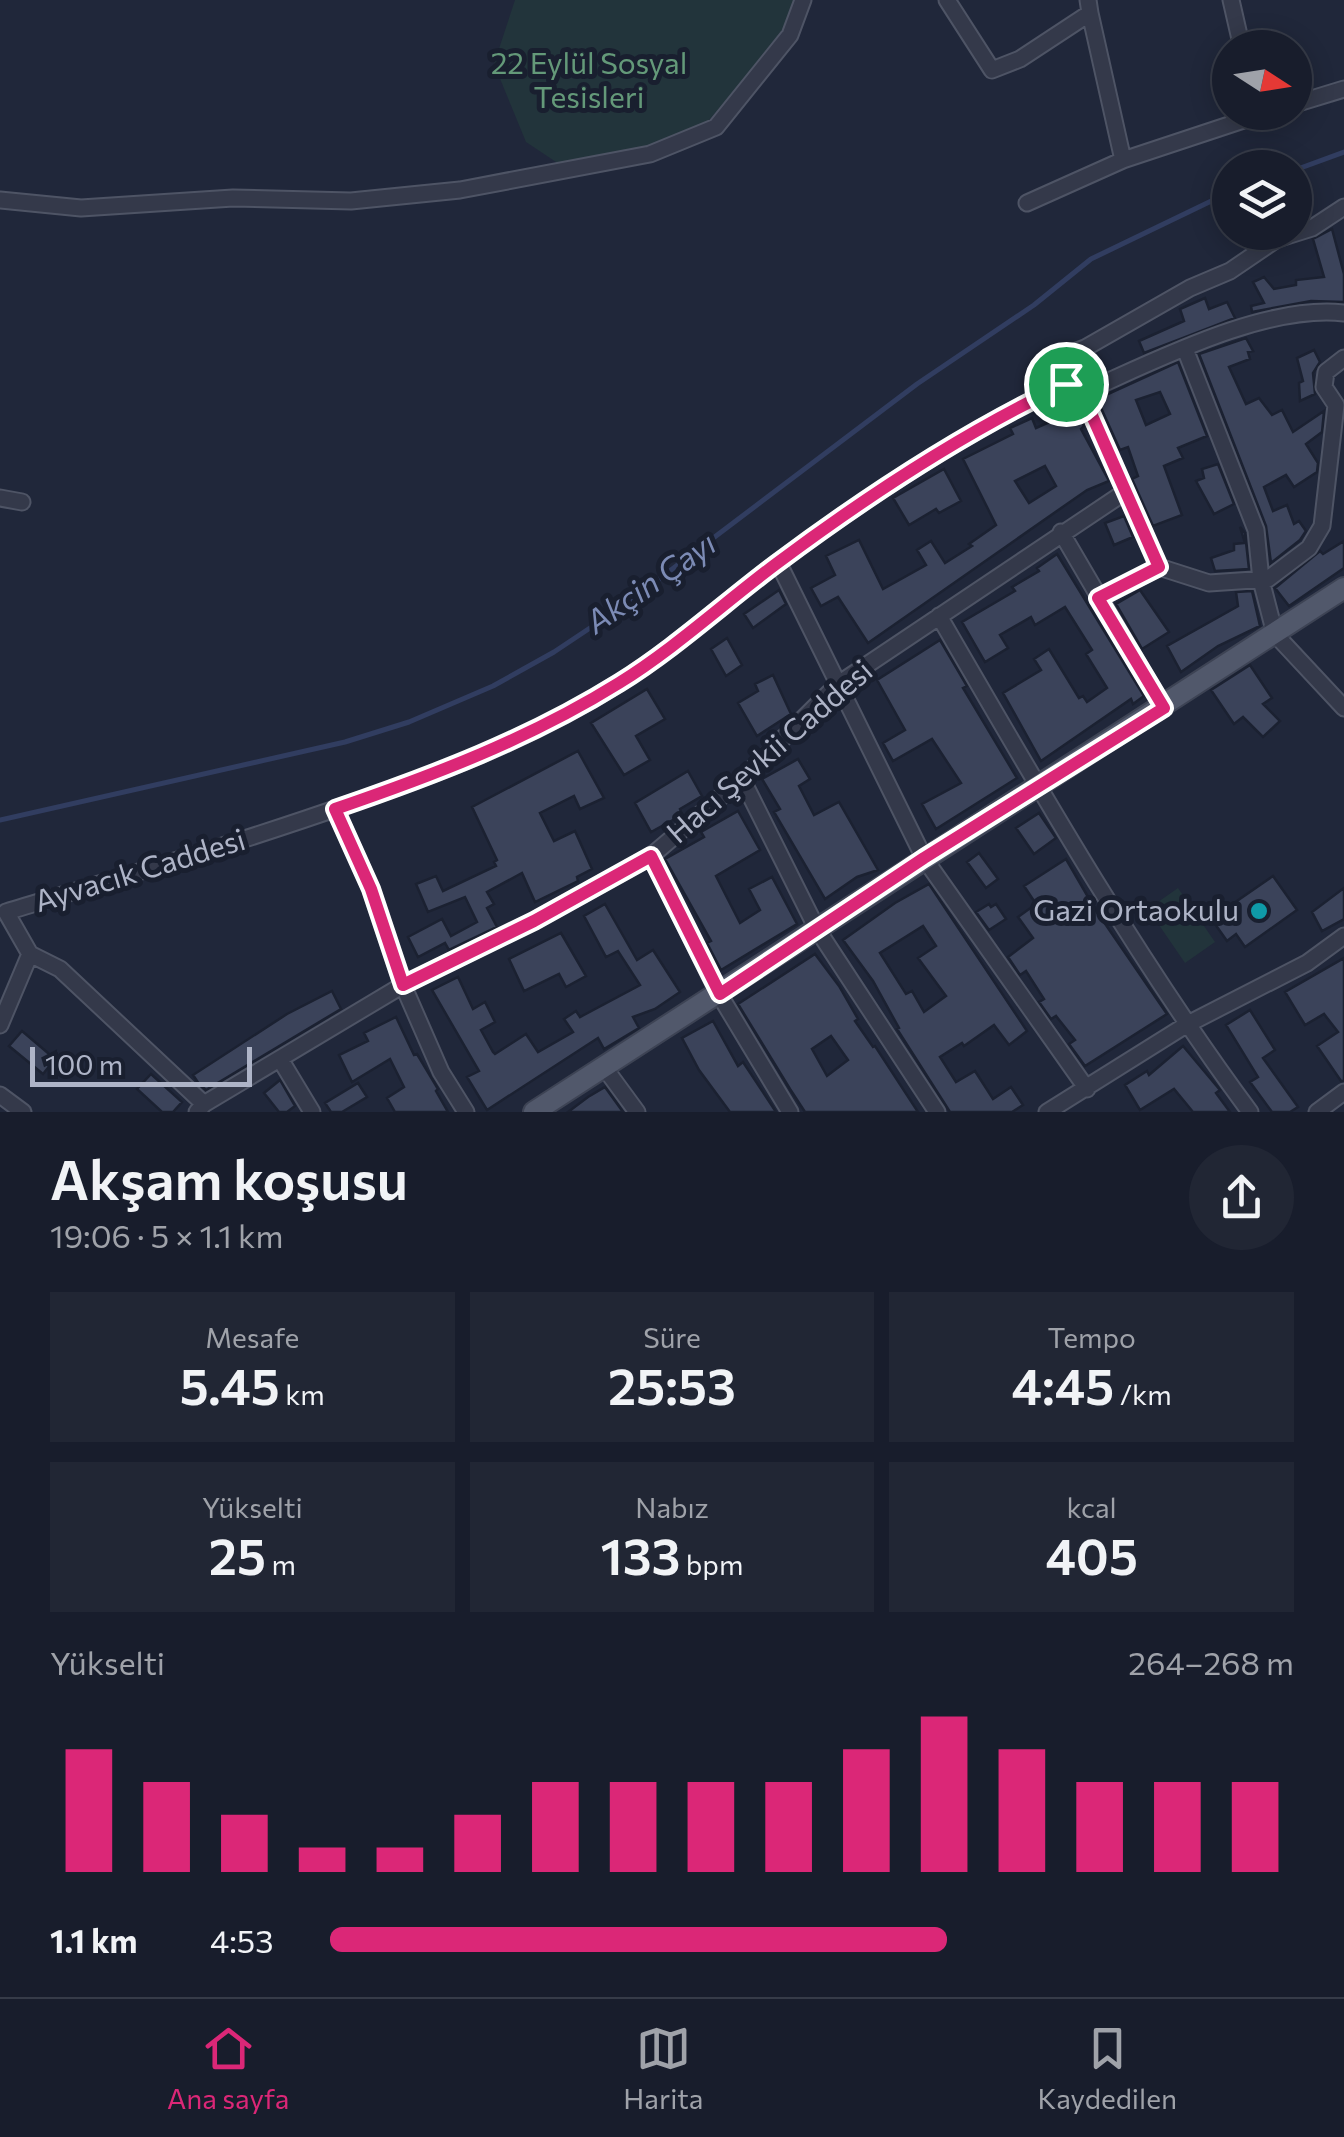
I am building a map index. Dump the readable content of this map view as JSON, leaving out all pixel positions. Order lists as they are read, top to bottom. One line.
{"streets":{"street":["Hacı Şevkii Caddesi","Ayvacık Caddesi"]},"water":["Akçin Çayı"],"parks":["22 Eylül Sosyal Tesisleri"],"places":["Gazi Ortaokulu"],"scale_bar":"100 m","north":"right","page":{"scale":"100 m","heading":["Akşam koşusu","19:06 · 5 × 1.1 km"],"stats":[["Mesafe","5.45 km"],["Süre","25:53"],["Tempo","4:45 /km"],["Yükselti","25 m"],["Nabız","133 bpm"],["kcal","405"]],"chart":["Yükselti","264–268 m"],"list":[{"name":"1.1 km","note":"4:53"}],"tabs":["Ana sayfa","Harita","Kaydedilen"]}}
